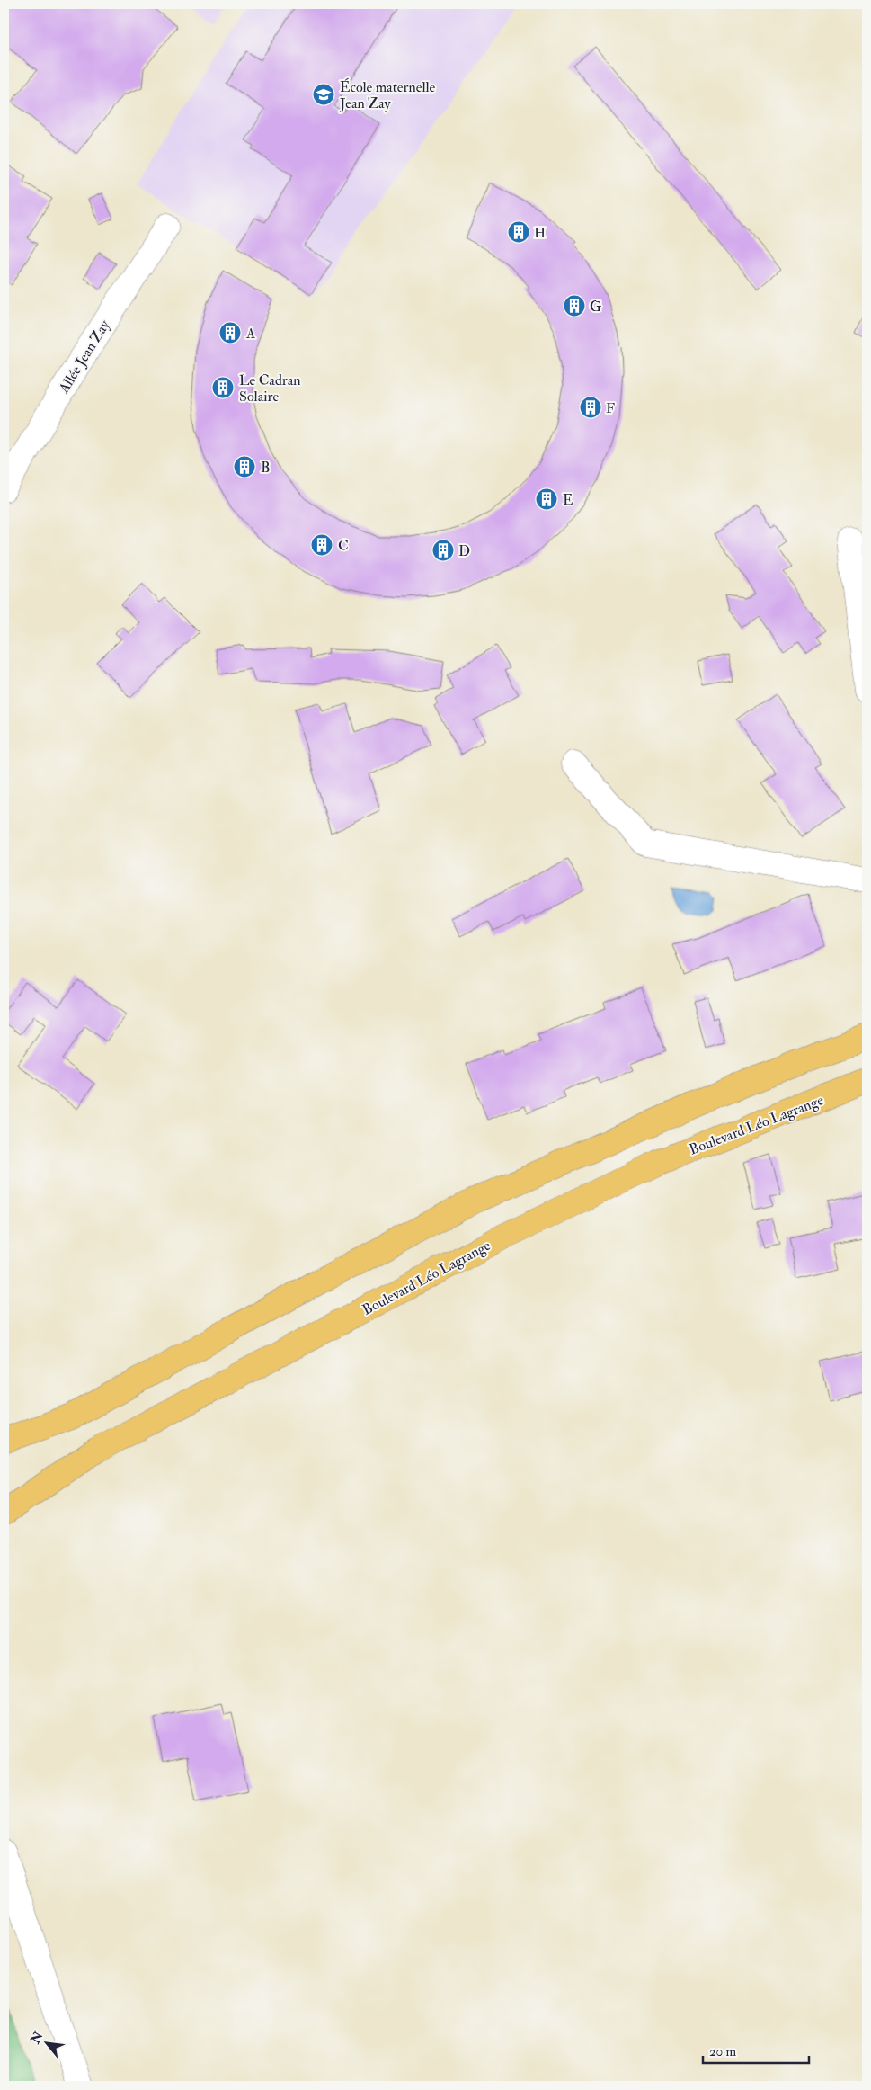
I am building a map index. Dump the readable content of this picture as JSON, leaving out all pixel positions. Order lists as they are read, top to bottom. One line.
{"streets":{"main road":["Boulevard Léo Lagrange"],"street":["Allée Jean Zay"]},"places":{"school or university":["École maternelle Jean Zay"],"building":["H","G","A","Le Cadran Solaire","F","B","E","C","D"]},"scale_bar":"20 m","north":"top left"}
